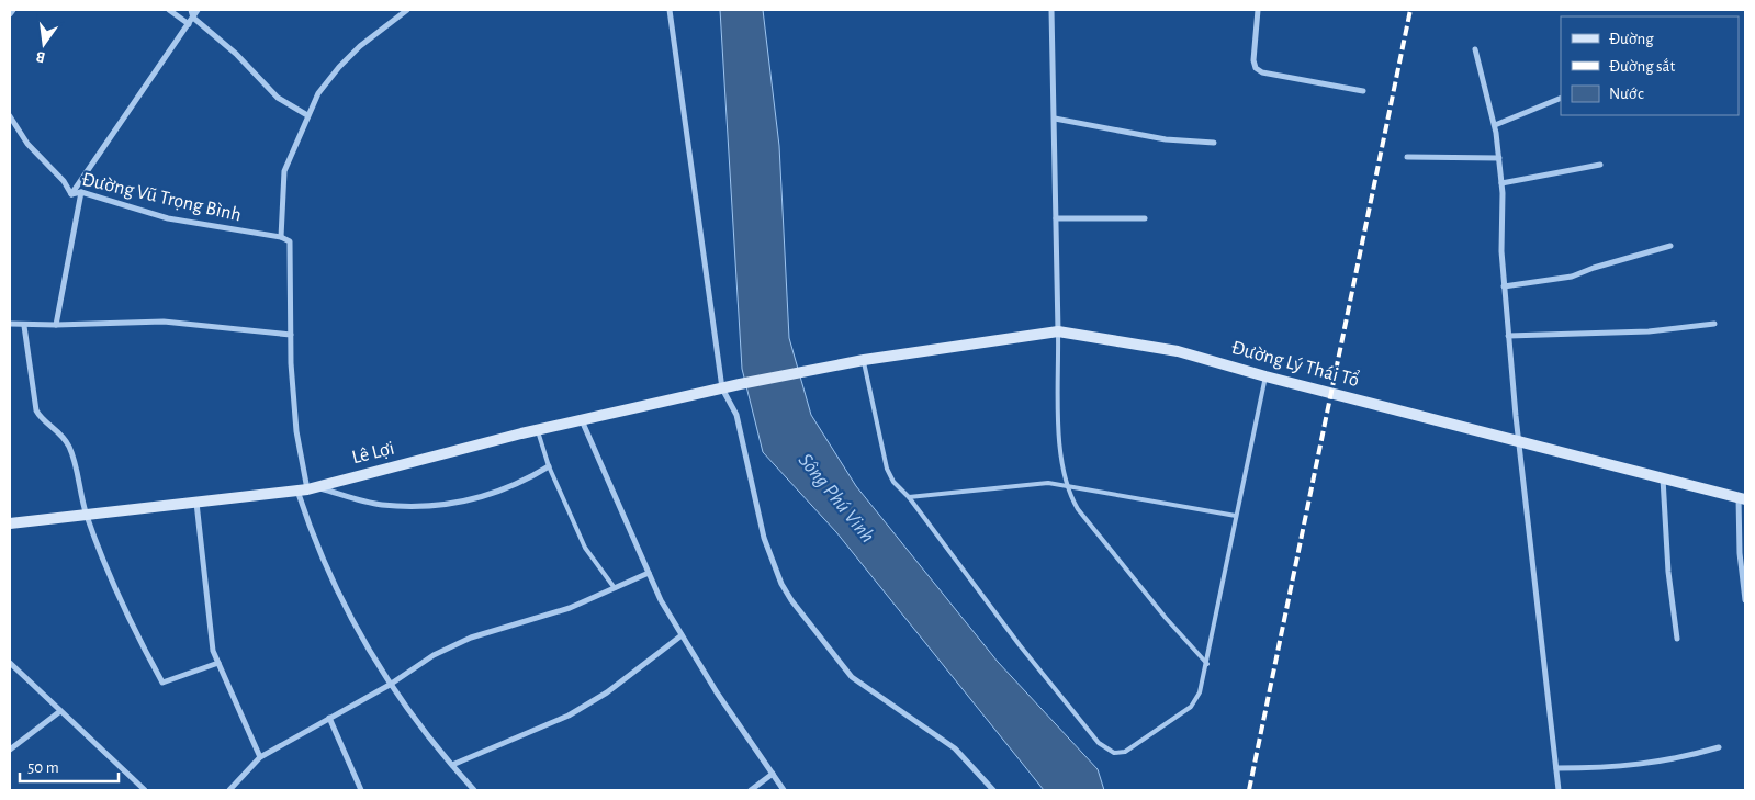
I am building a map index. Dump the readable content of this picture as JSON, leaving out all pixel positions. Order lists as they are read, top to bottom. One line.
{"streets":{"main road":["Đường Lý Thái Tổ","Lê Lợi"],"street":["Đường Vũ Trọng Bình"]},"crossings":[["Đường Lý Thái Tổ","Lê Lợi"]],"water":["Sông Phú Vinh"],"legend":["Đường","Đường sắt","Nước"],"scale_bar":"50 m","north":"bottom"}
